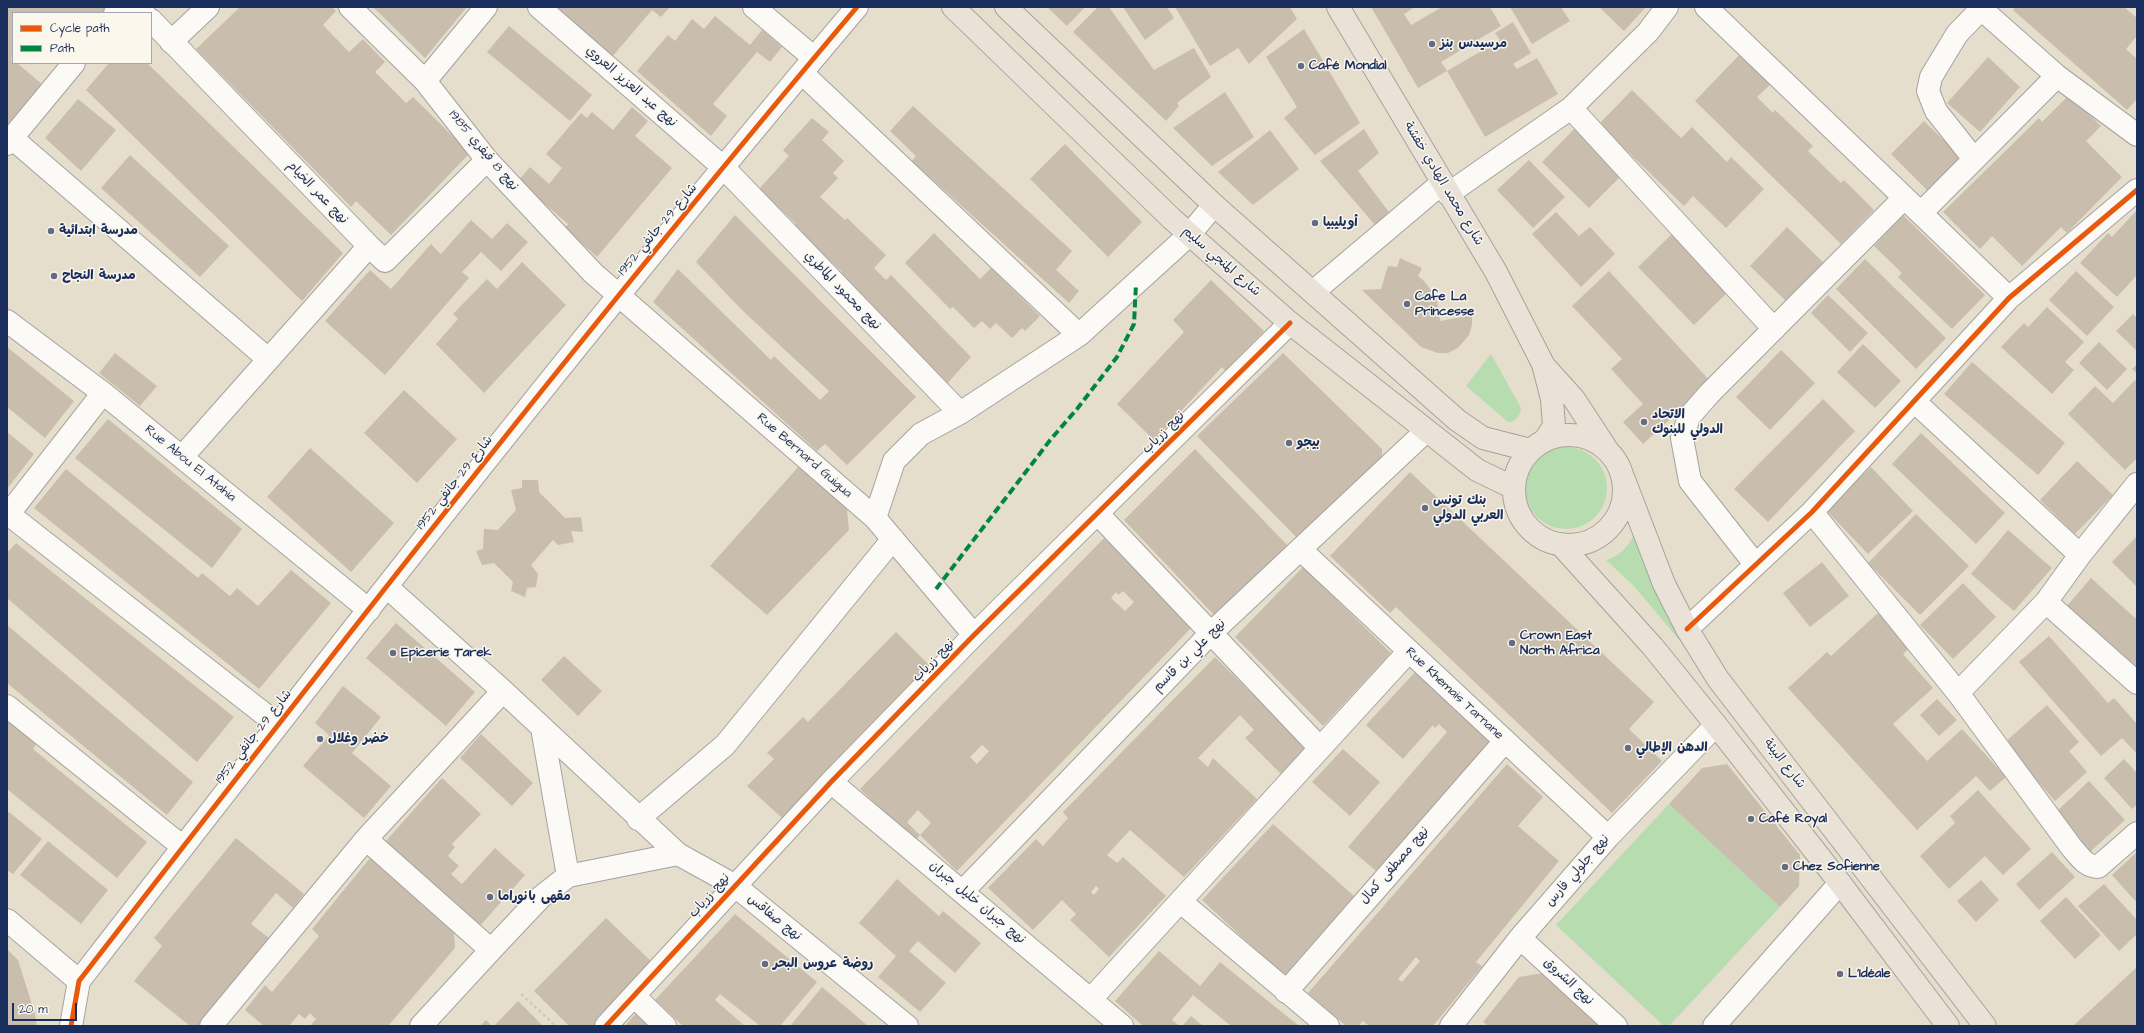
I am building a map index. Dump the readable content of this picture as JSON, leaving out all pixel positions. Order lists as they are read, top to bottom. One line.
{"streets":{"main road":["شارع محمد الهادي خفشة","شارع المنجي سليم","شارع البيئة"],"street":["نهج عبد العزيز العروي","نهج 8 فيفري 1985","نهج عمر الخيام","شارع 29 جانفي 1952","نهج محمود الماطري","نهج زرياب","Rue Bernard Guigua","Rue Abou El Atahia","نهج علي بن قاسم","Rue Khemais Tarnane","نهج مصطفى كمال","نهج جلولي فارس","نهج جبران خليل جبران","نهج صفاقس","نهج الشروق"]},"crossings":[["نهج عبد العزيز العروي","شارع 29 جانفي 1952"],["نهج عبد العزيز العروي","نهج محمود الماطري"],["نهج 8 فيفري 1985","نهج عمر الخيام"],["نهج 8 فيفري 1985","شارع 29 جانفي 1952"],["نهج 8 فيفري 1985","Rue Bernard Guigua"],["شارع 29 جانفي 1952","نهج محمود الماطري"],["شارع 29 جانفي 1952","Rue Bernard Guigua"],["شارع 29 جانفي 1952","Rue Abou El Atahia"],["شارع 29 جانفي 1952","نهج صفاقس"],["شارع المنجي سليم","نهج زرياب"],["شارع المنجي سليم","نهج علي بن قاسم"],["شارع المنجي سليم","شارع البيئة"],["نهج زرياب","Rue Bernard Guigua"],["نهج زرياب","نهج جبران خليل جبران"],["نهج زرياب","نهج صفاقس"],["نهج علي بن قاسم","Rue Khemais Tarnane"],["نهج علي بن قاسم","نهج جبران خليل جبران"],["Rue Khemais Tarnane","نهج مصطفى كمال"],["Rue Khemais Tarnane","نهج جلولي فارس"],["نهج جلولي فارس","نهج الشروق"]],"places":["مرسيدس بنز","Café Mondial","أويليبيا","مدرسة ابتدائية","مدرسة النجاح","Cafe La Princesse","الاتحاد الدولي للبنوك","بيجو","بنك تونس العربي الدولي","Crown East North Africa","Epicerie Tarek","خضر وغلال","الدهن الإطالي","Café Royal","Chez Sofienne","مقهى بانوراما","روضة عروس البحر","L'Idéale"],"legend":["Cycle path","Path"],"scale_bar":"20 m"}
